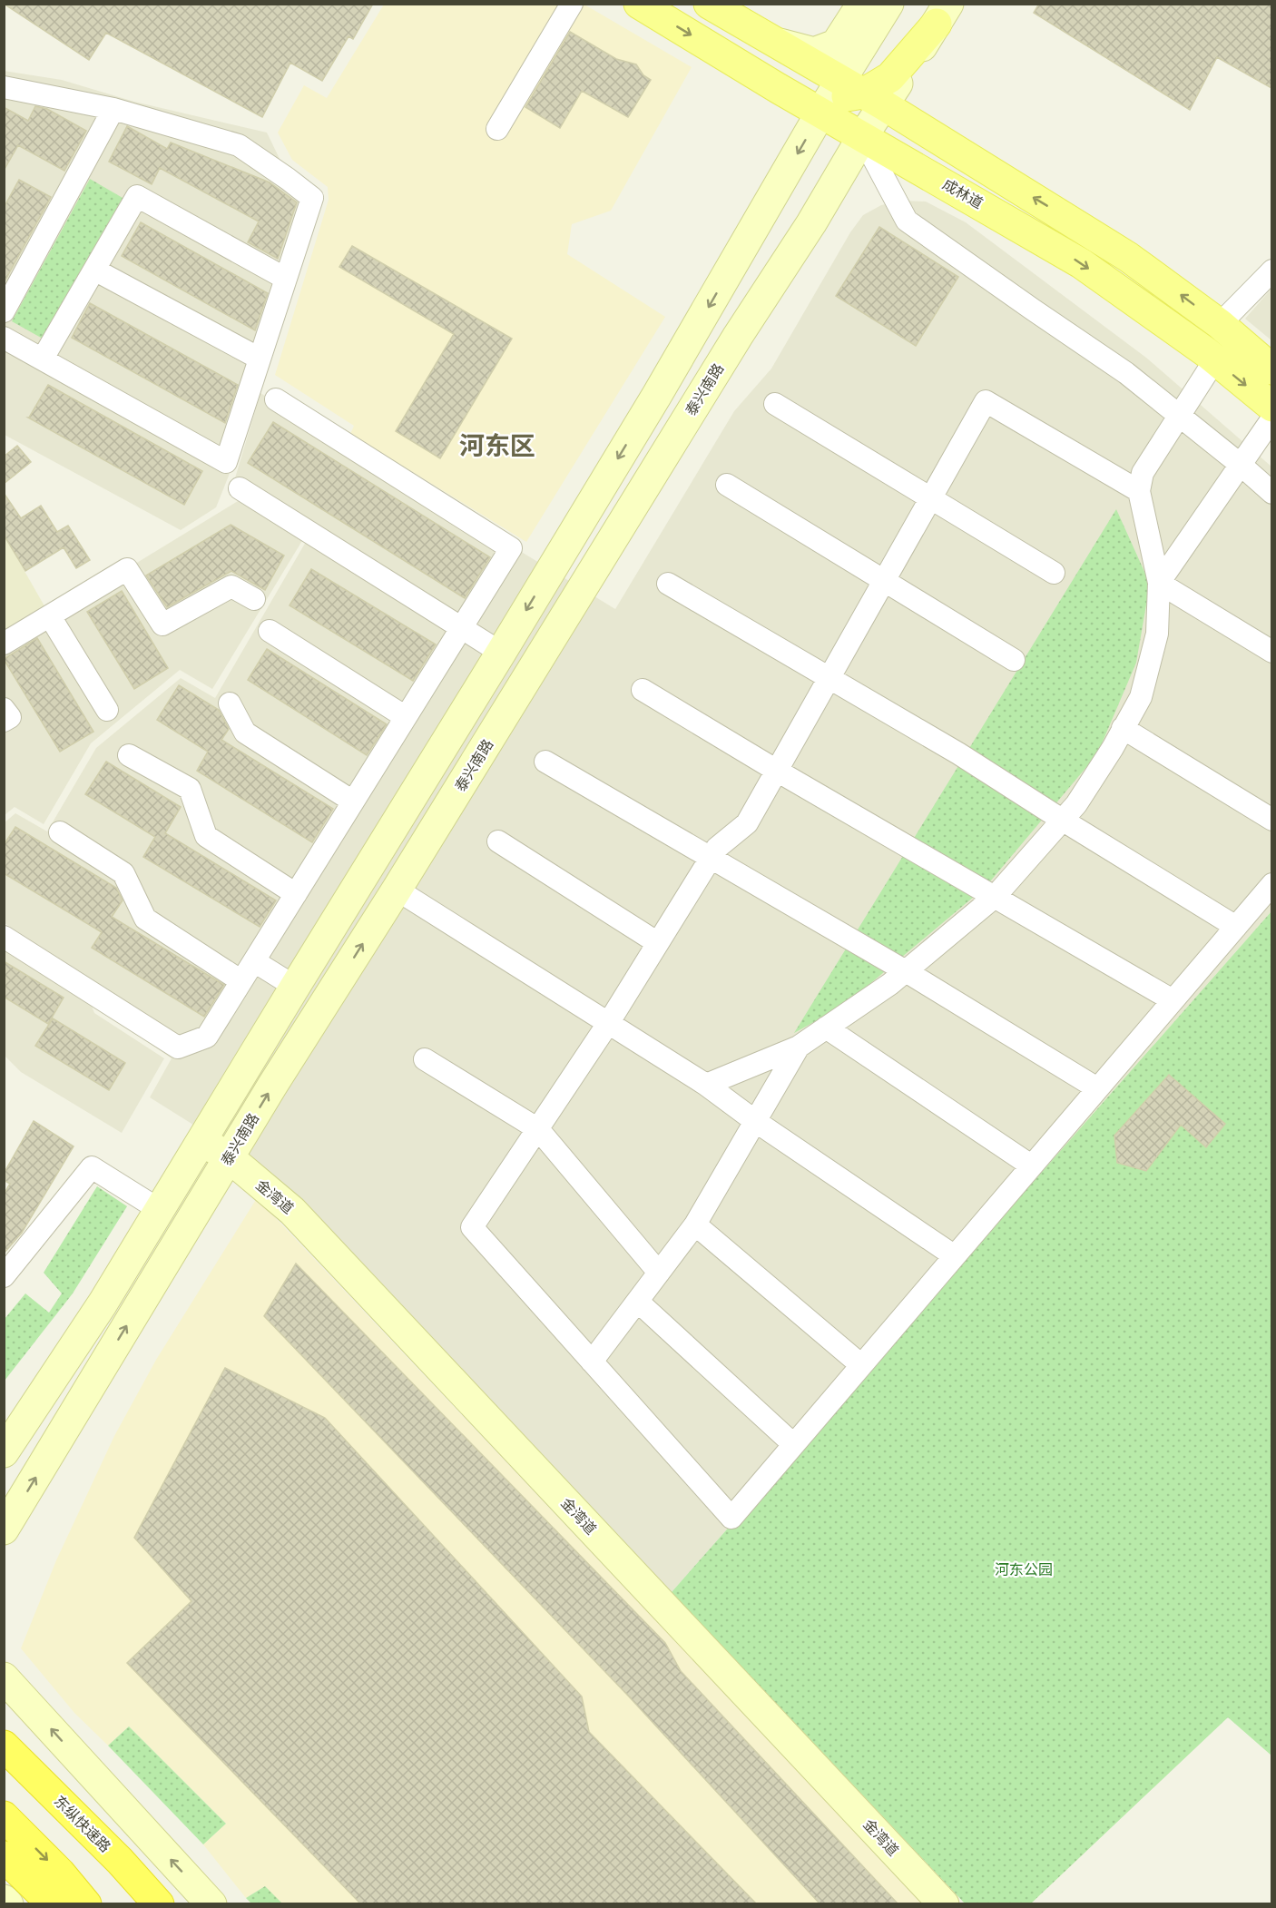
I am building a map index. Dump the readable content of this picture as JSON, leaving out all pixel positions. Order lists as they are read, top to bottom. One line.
{"streets":{"highway":["东纵快速路"],"main road":["成林道","泰兴南路","金湾道"]},"crossings":[["成林道","泰兴南路"],["泰兴南路","金湾道"]],"districts":["河东区"],"parks":["河东公园"]}
